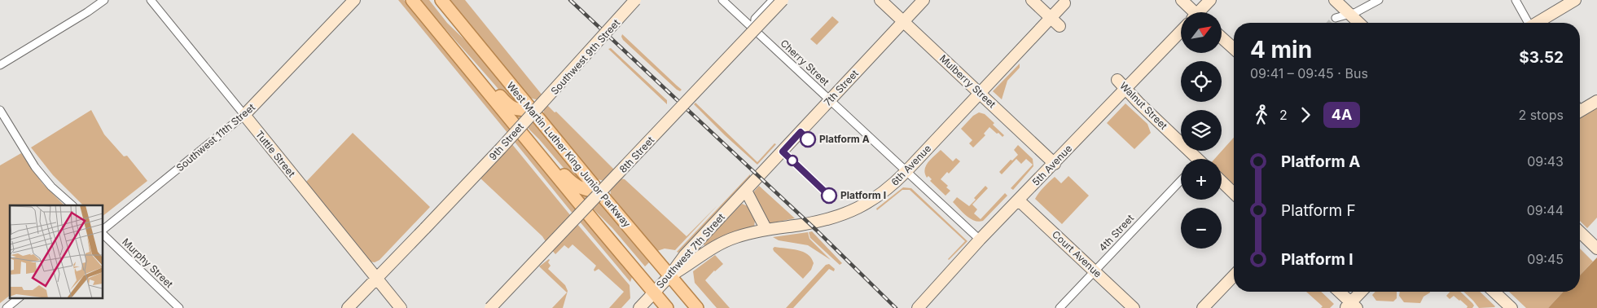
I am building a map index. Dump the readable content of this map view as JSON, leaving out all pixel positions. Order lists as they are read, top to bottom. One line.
{"streets":{"main road":["Mulberry Street","7th Street","Walnut Street","Southwest 11th Street","9th Street","Tuttle Street","West Martin Luther King Junior Parkway","8th Street","6th Avenue","5th Avenue","Southwest 7th Street","Court Avenue"],"street":["Southwest 9th Street","Cherry Street","4th Street","Murphy Street"]},"crossings":[["Southwest 9th Street","9th Street"],["Southwest 9th Street","West Martin Luther King Junior Parkway"],["Cherry Street","7th Street"],["Cherry Street","6th Avenue"],["Cherry Street","5th Avenue"],["Mulberry Street","7th Street"],["Mulberry Street","6th Avenue"],["Mulberry Street","5th Avenue"],["7th Street","Southwest 7th Street"],["Walnut Street","5th Avenue"],["Southwest 11th Street","Tuttle Street"],["9th Street","Tuttle Street"],["West Martin Luther King Junior Parkway","6th Avenue"],["West Martin Luther King Junior Parkway","Southwest 7th Street"],["6th Avenue","Southwest 7th Street"],["5th Avenue","Court Avenue"],["4th Street","Court Avenue"]],"places":["Platform A","Platform I"],"lines":["bus line 4A"],"north":"top right","page":{"map_buttons":["+","−"],"heading":["4 min","09:41 – 09:45 · Bus","$3.52"],"legs":["2","4A","2 stops"],"list":[{"name":"Platform A","value":"09:43"},{"name":"Platform F","value":"09:44"},{"name":"Platform I","value":"09:45"}]}}
